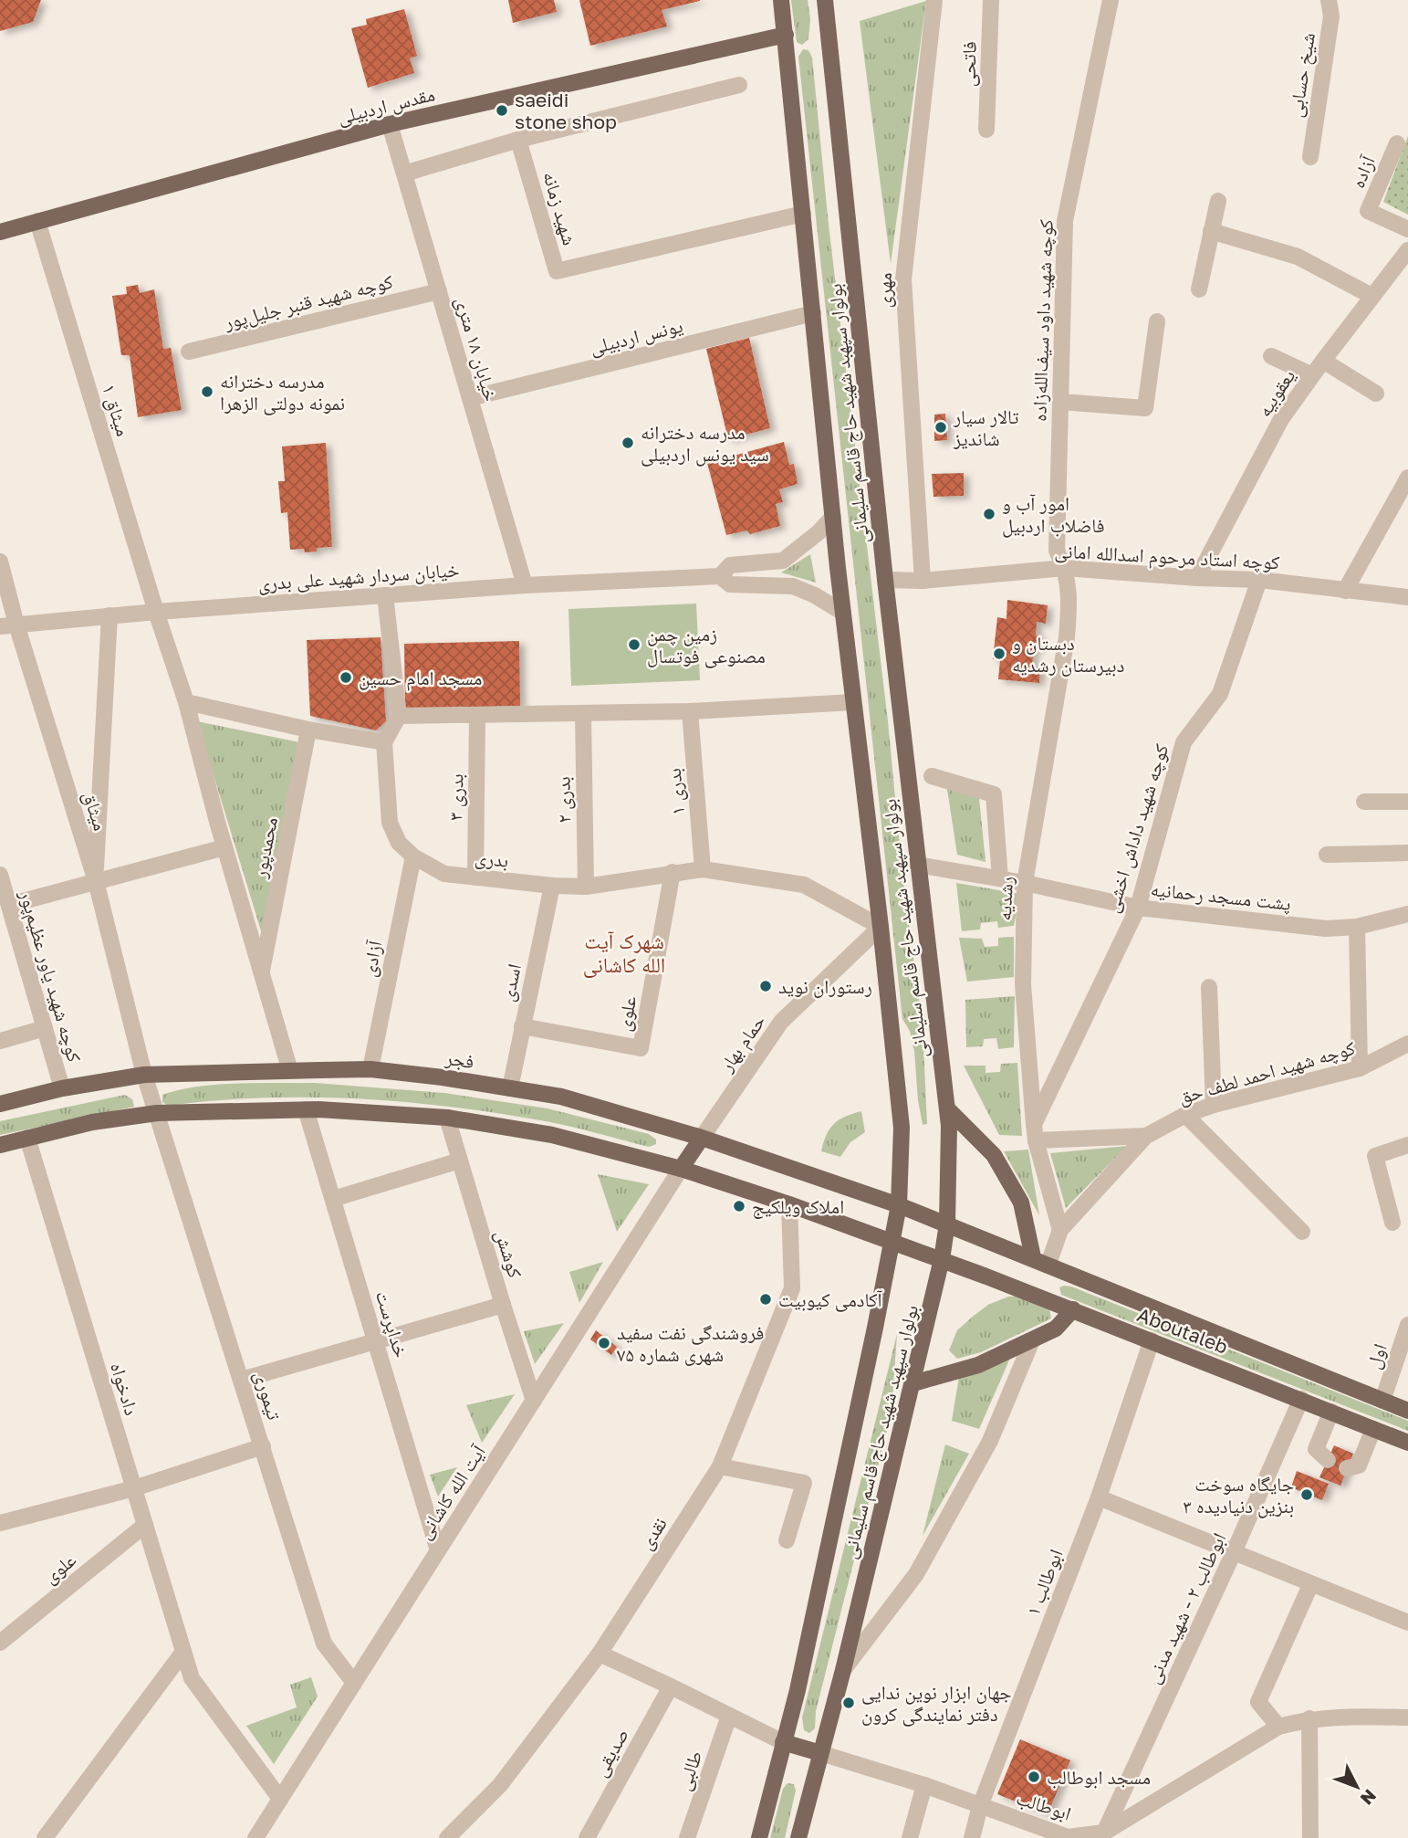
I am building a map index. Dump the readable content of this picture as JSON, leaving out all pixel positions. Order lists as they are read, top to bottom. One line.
{"streets":{"main road":["مقدس اردبیلی","بولوار سپهبد شهید حاج قاسم سلیمانی","فجر","Aboutaleb"],"street":["فاتحی","شیخ حسابی","آزاده","شهید زمانه","مهری","کوچه شهید قنبر جلیل‌پور","کوچه شهید داود سیف‌الله‌زاده","یونس اردبیلی","خیابان ۱۸ متری","یعقوبیه","میثاق ۱","کوچه استاد مرحوم اسدالله امانی","خیابان سردار شهید علی بدری","بدری ۱","بدری ۳","بدری ۲","میثاق","کوچه شهید داداش اخشی","محمدپور","بدری","پشت مسجد رحمانیه","رشدیه","آزادی","کوچه شهید یاور عظیم‌پور","اسدی","علوی","حمام بهار","کوچه شهید احمد لطف حق","کوشش","خداپرست","اول","دادخواه","تیموری","آیت الله کاشانی","نقدی","ابوطالب ۱","ابوطالب ۲ - شهید مدنی","صدیقی","طالبی","ابوطالب"]},"crossings":[["مقدس اردبیلی","خیابان ۱۸ متری"],["مقدس اردبیلی","میثاق ۱"],["مقدس اردبیلی","بولوار سپهبد شهید حاج قاسم سلیمانی"],["شهید زمانه","بولوار سپهبد شهید حاج قاسم سلیمانی"],["مهری","کوچه استاد مرحوم اسدالله امانی"],["کوچه شهید قنبر جلیل‌پور","خیابان ۱۸ متری"],["کوچه شهید داود سیف‌الله‌زاده","کوچه استاد مرحوم اسدالله امانی"],["کوچه شهید داود سیف‌الله‌زاده","رشدیه"],["یونس اردبیلی","خیابان ۱۸ متری"],["یونس اردبیلی","بولوار سپهبد شهید حاج قاسم سلیمانی"],["خیابان ۱۸ متری","خیابان سردار شهید علی بدری"],["یعقوبیه","کوچه استاد مرحوم اسدالله امانی"],["میثاق ۱","خیابان سردار شهید علی بدری"],["بولوار سپهبد شهید حاج قاسم سلیمانی","کوچه استاد مرحوم اسدالله امانی"],["بولوار سپهبد شهید حاج قاسم سلیمانی","خیابان سردار شهید علی بدری"],["بولوار سپهبد شهید حاج قاسم سلیمانی","بدری"],["بولوار سپهبد شهید حاج قاسم سلیمانی","پشت مسجد رحمانیه"],["بولوار سپهبد شهید حاج قاسم سلیمانی","حمام بهار"],["بولوار سپهبد شهید حاج قاسم سلیمانی","فجر"],["بولوار سپهبد شهید حاج قاسم سلیمانی","Aboutaleb"],["بولوار سپهبد شهید حاج قاسم سلیمانی","ابوطالب"],["کوچه استاد مرحوم اسدالله امانی","کوچه شهید داداش اخشی"],["کوچه استاد مرحوم اسدالله امانی","رشدیه"],["خیابان سردار شهید علی بدری","میثاق"],["بدری ۱","بدری"],["بدری ۳","بدری"],["بدری ۲","بدری"],["میثاق","فجر"],["میثاق","تیموری"],["کوچه شهید داداش اخشی","پشت مسجد رحمانیه"],["کوچه شهید داداش اخشی","رشدیه"],["بدری","آزادی"],["بدری","اسدی"],["بدری","علوی"],["بدری","حمام بهار"],["پشت مسجد رحمانیه","رشدیه"],["رشدیه","کوچه شهید احمد لطف حق"],["آزادی","فجر"],["کوچه شهید یاور عظیم‌پور","فجر"],["اسدی","علوی"],["اسدی","فجر"],["علوی","دادخواه"],["حمام بهار","فجر"],["فجر","Aboutaleb"],["فجر","تیموری"],["کوچه شهید احمد لطف حق","Aboutaleb"],["کوشش","آیت الله کاشانی"],["خداپرست","آیت الله کاشانی"],["Aboutaleb","اول"],["Aboutaleb","ابوطالب ۱"],["Aboutaleb","ابوطالب ۲ - شهید مدنی"],["دادخواه","آیت الله کاشانی"],["تیموری","آیت الله کاشانی"],["ابوطالب ۱","ابوطالب"],["ابوطالب ۲ - شهید مدنی","ابوطالب"]],"districts":["شهرک آیت الله کاشانی"],"places":["saeidi stone shop","مدرسه دخترانه نمونه دولتی الزهرا","تالار سیار شاندیز","مدرسه دخترانه سید یونس اردبیلی","امور آب و فاضلاب اردبیل","زمین چمن مصنوعی فوتسال","دبستان و دبیرستان رشدیه","مسجد امام حسین","رستوران نوید","املاک ویلکیج","آکادمی کیوبیت","فروشندگی نفت سفید شهری شماره ۷۵","جایگاه سوخت بنزین دنیادیده ۳","جهان ابزار نوین ندایی دفتر نمایندگی کرون","مسجد ابوطالب"],"north":"bottom right"}
